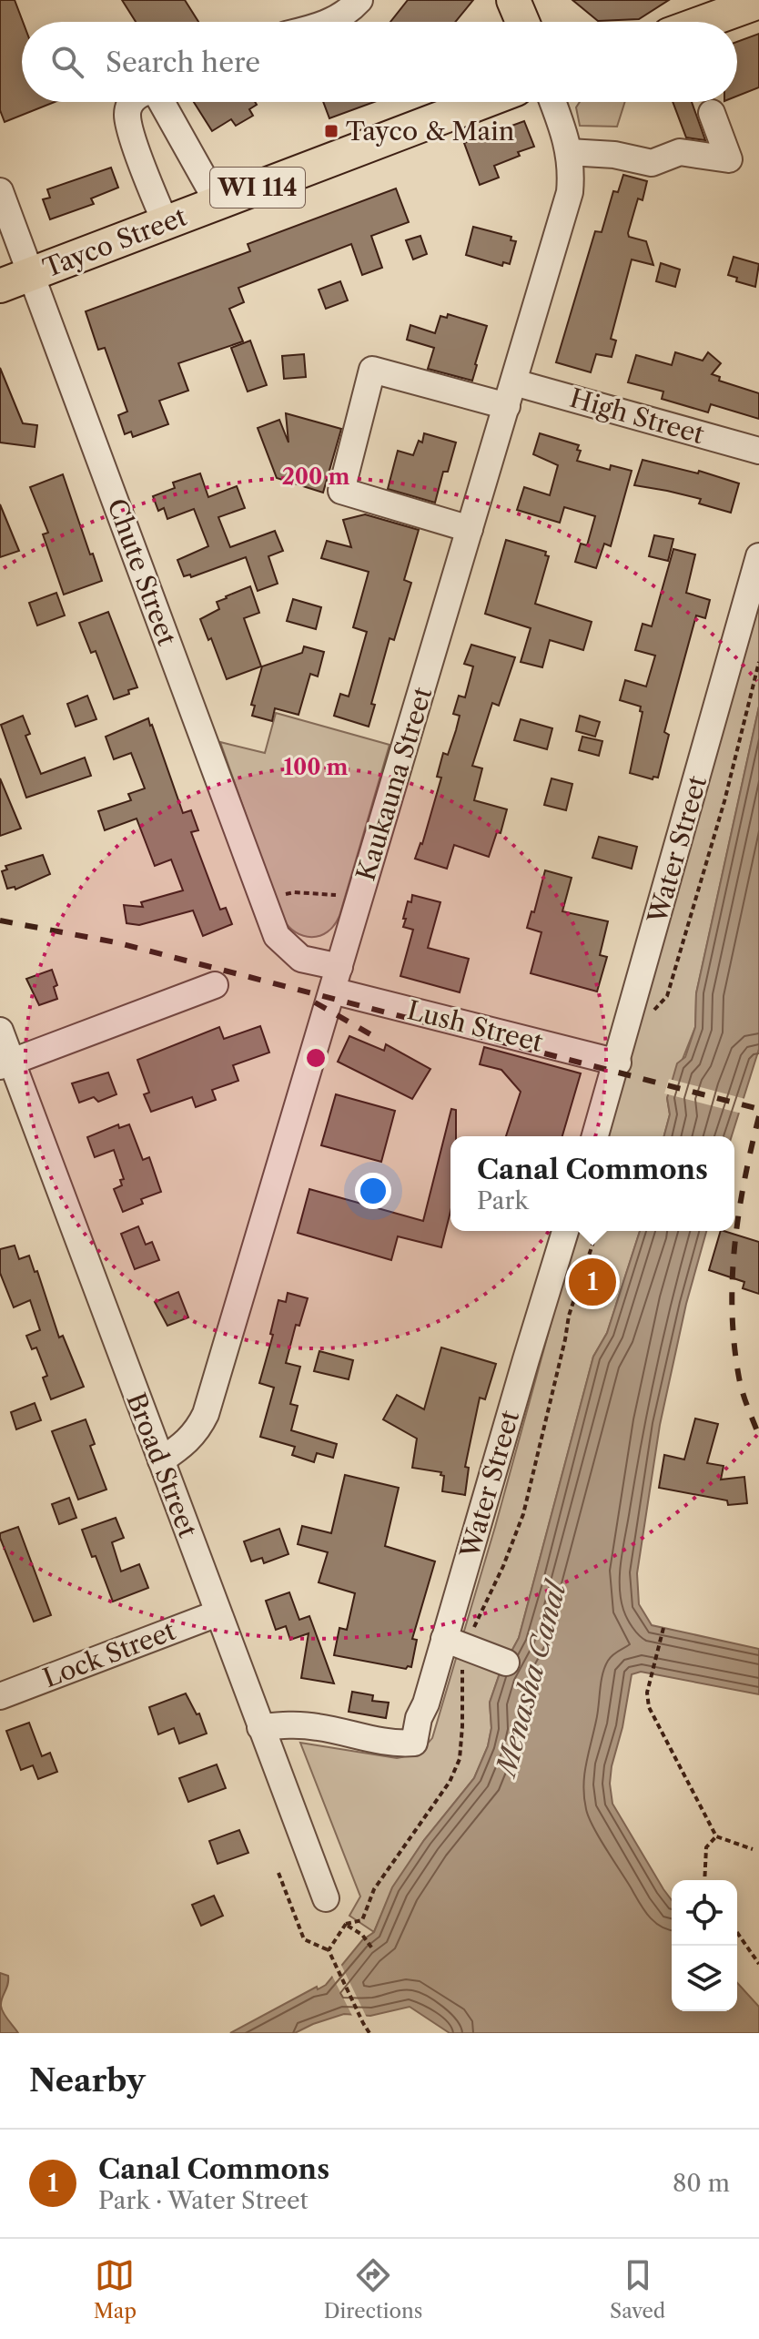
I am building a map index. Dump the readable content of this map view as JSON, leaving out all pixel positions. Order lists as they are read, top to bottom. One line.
{"streets":{"main road":["WI 114","Tayco Street"],"street":["High Street","Chute Street","Kaukauna Street","Water Street","Lush Street","Broad Street","Lock Street"]},"crossings":[["Tayco Street","Chute Street"],["High Street","Kaukauna Street"],["Chute Street","Lush Street"],["Kaukauna Street","Lush Street"],["Kaukauna Street","Broad Street"],["Water Street","Lush Street"],["Water Street","Broad Street"],["Broad Street","Lock Street"]],"water":["Menasha Canal"],"places":{"transit":["Tayco & Main"]},"page":{"search":"Search here","popup":["Canal Commons","Park"],"pins":"1","heading":"Nearby","list":[{"mark":"1","name":"Canal Commons","note":"Park · Water Street","value":"80 m"}],"nav":["Map","Directions","Saved"]},"rings":["200 m","100 m"]}
